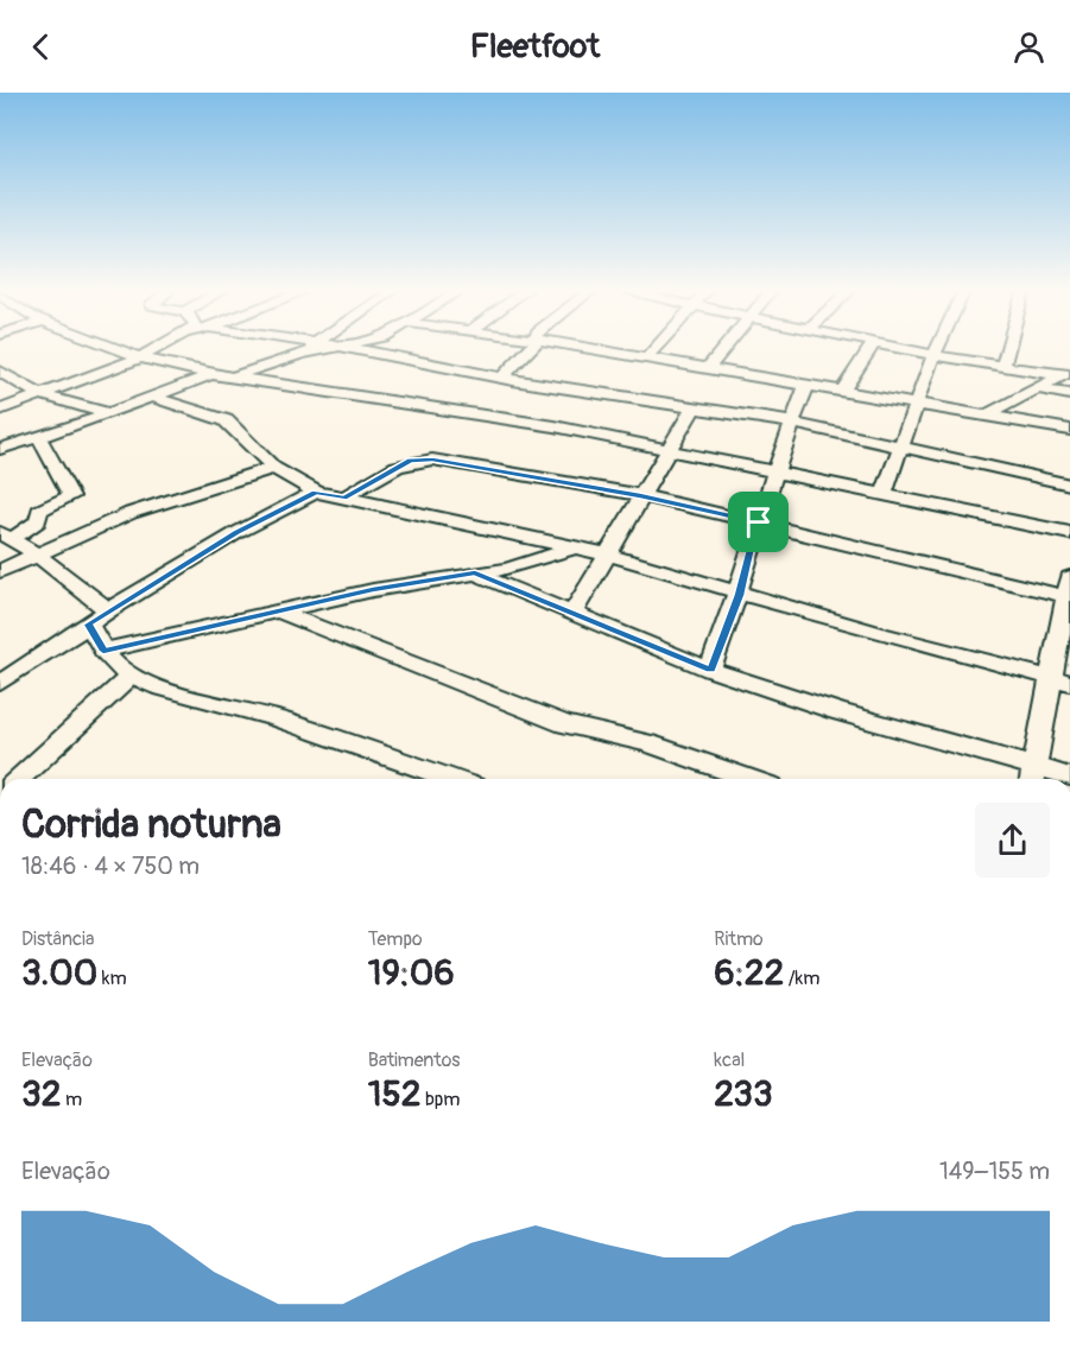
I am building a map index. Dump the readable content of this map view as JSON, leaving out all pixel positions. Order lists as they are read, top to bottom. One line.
{"page":{"header":"Fleetfoot","heading":["Corrida noturna","18:46 · 4 × 750 m"],"stats":[["Distância","3.00 km"],["Tempo","19:06"],["Ritmo","6:22 /km"],["Elevação","32 m"],["Batimentos","152 bpm"],["kcal","233"]],"chart":["Elevação","149–155 m"]}}
